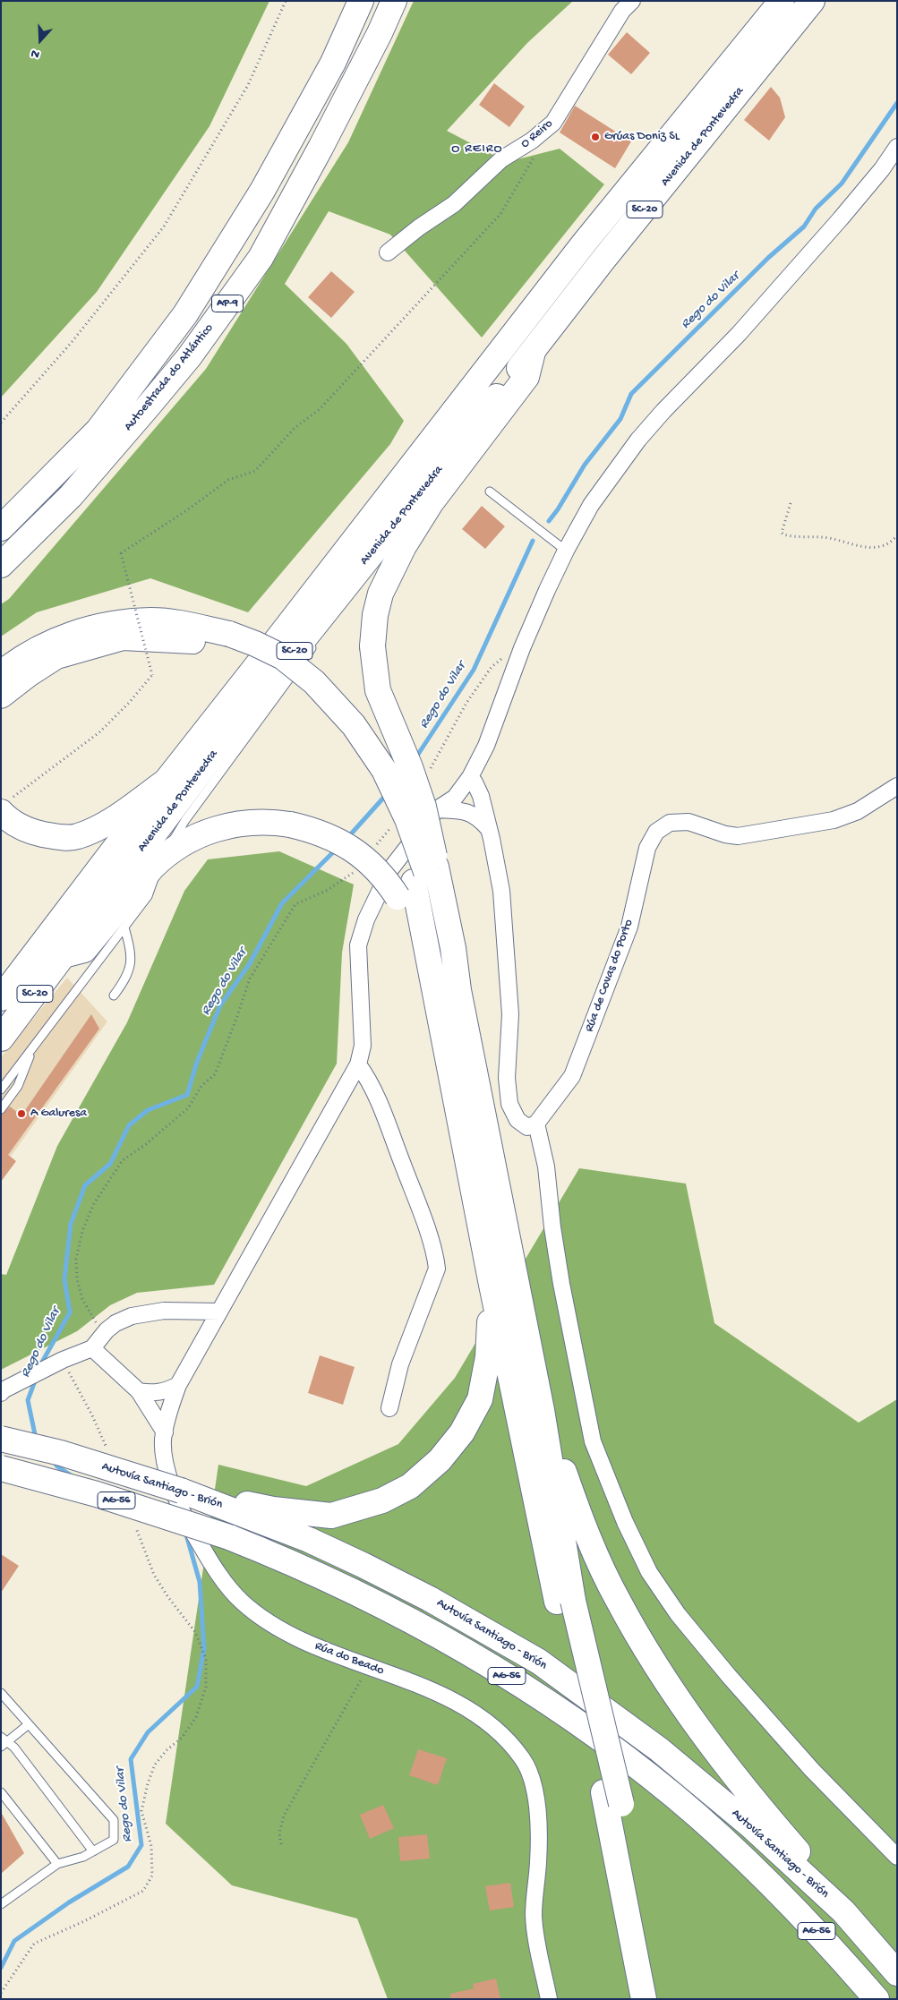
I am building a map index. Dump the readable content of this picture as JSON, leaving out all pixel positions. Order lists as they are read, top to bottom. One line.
{"streets":{"highway":["Avenida de Pontevedra","SC-20","AP-9","Autoestrada do Atlántico","Autovía Santiago - Brión","AG-56"],"street":["O Reiro","Rúa de Covas do Porto","Rúa do Beado"]},"districts":["O REIRO"],"water":["Rego do Vilar"],"places":["Grúas Doniz SL","A Galuresa"],"north":"bottom"}
